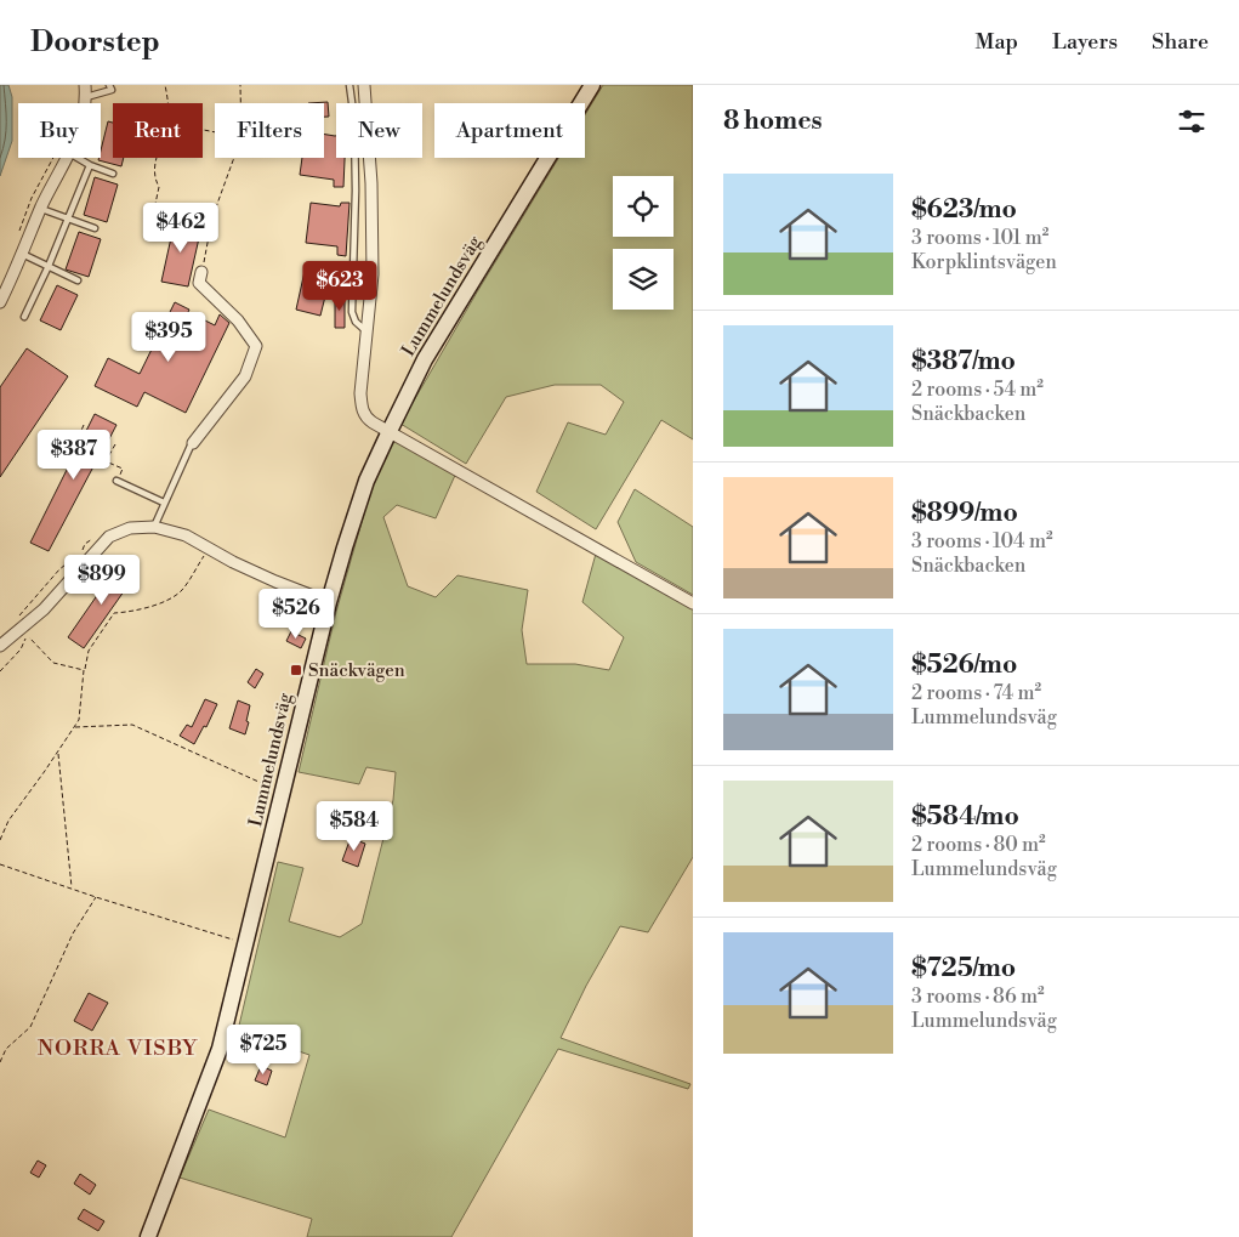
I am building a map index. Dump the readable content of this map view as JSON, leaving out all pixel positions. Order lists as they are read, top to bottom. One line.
{"streets":{"main road":["Lummelundsväg"]},"districts":["NORRA VISBY"],"places":{"transit":["Snäckvägen"]},"page":{"header":"Doorstep","nav":["Map","Layers","Share"],"heading":"8 homes","chip":["Buy","Rent","Filters","New","Apartment"],"list":[{"name":"$623/mo","note":"3 rooms · 101 m² · Korpklintsvägen"},{"name":"$387/mo","note":"2 rooms · 54 m² · Snäckbacken"},{"name":"$899/mo","note":"3 rooms · 104 m² · Snäckbacken"},{"name":"$526/mo","note":"2 rooms · 74 m² · Lummelundsväg"},{"name":"$584/mo","note":"2 rooms · 80 m² · Lummelundsväg"},{"name":"$725/mo","note":"3 rooms · 86 m² · Lummelundsväg"}],"price":["$462","$623","$395","$387","$899","$526","$584","$725"]}}
